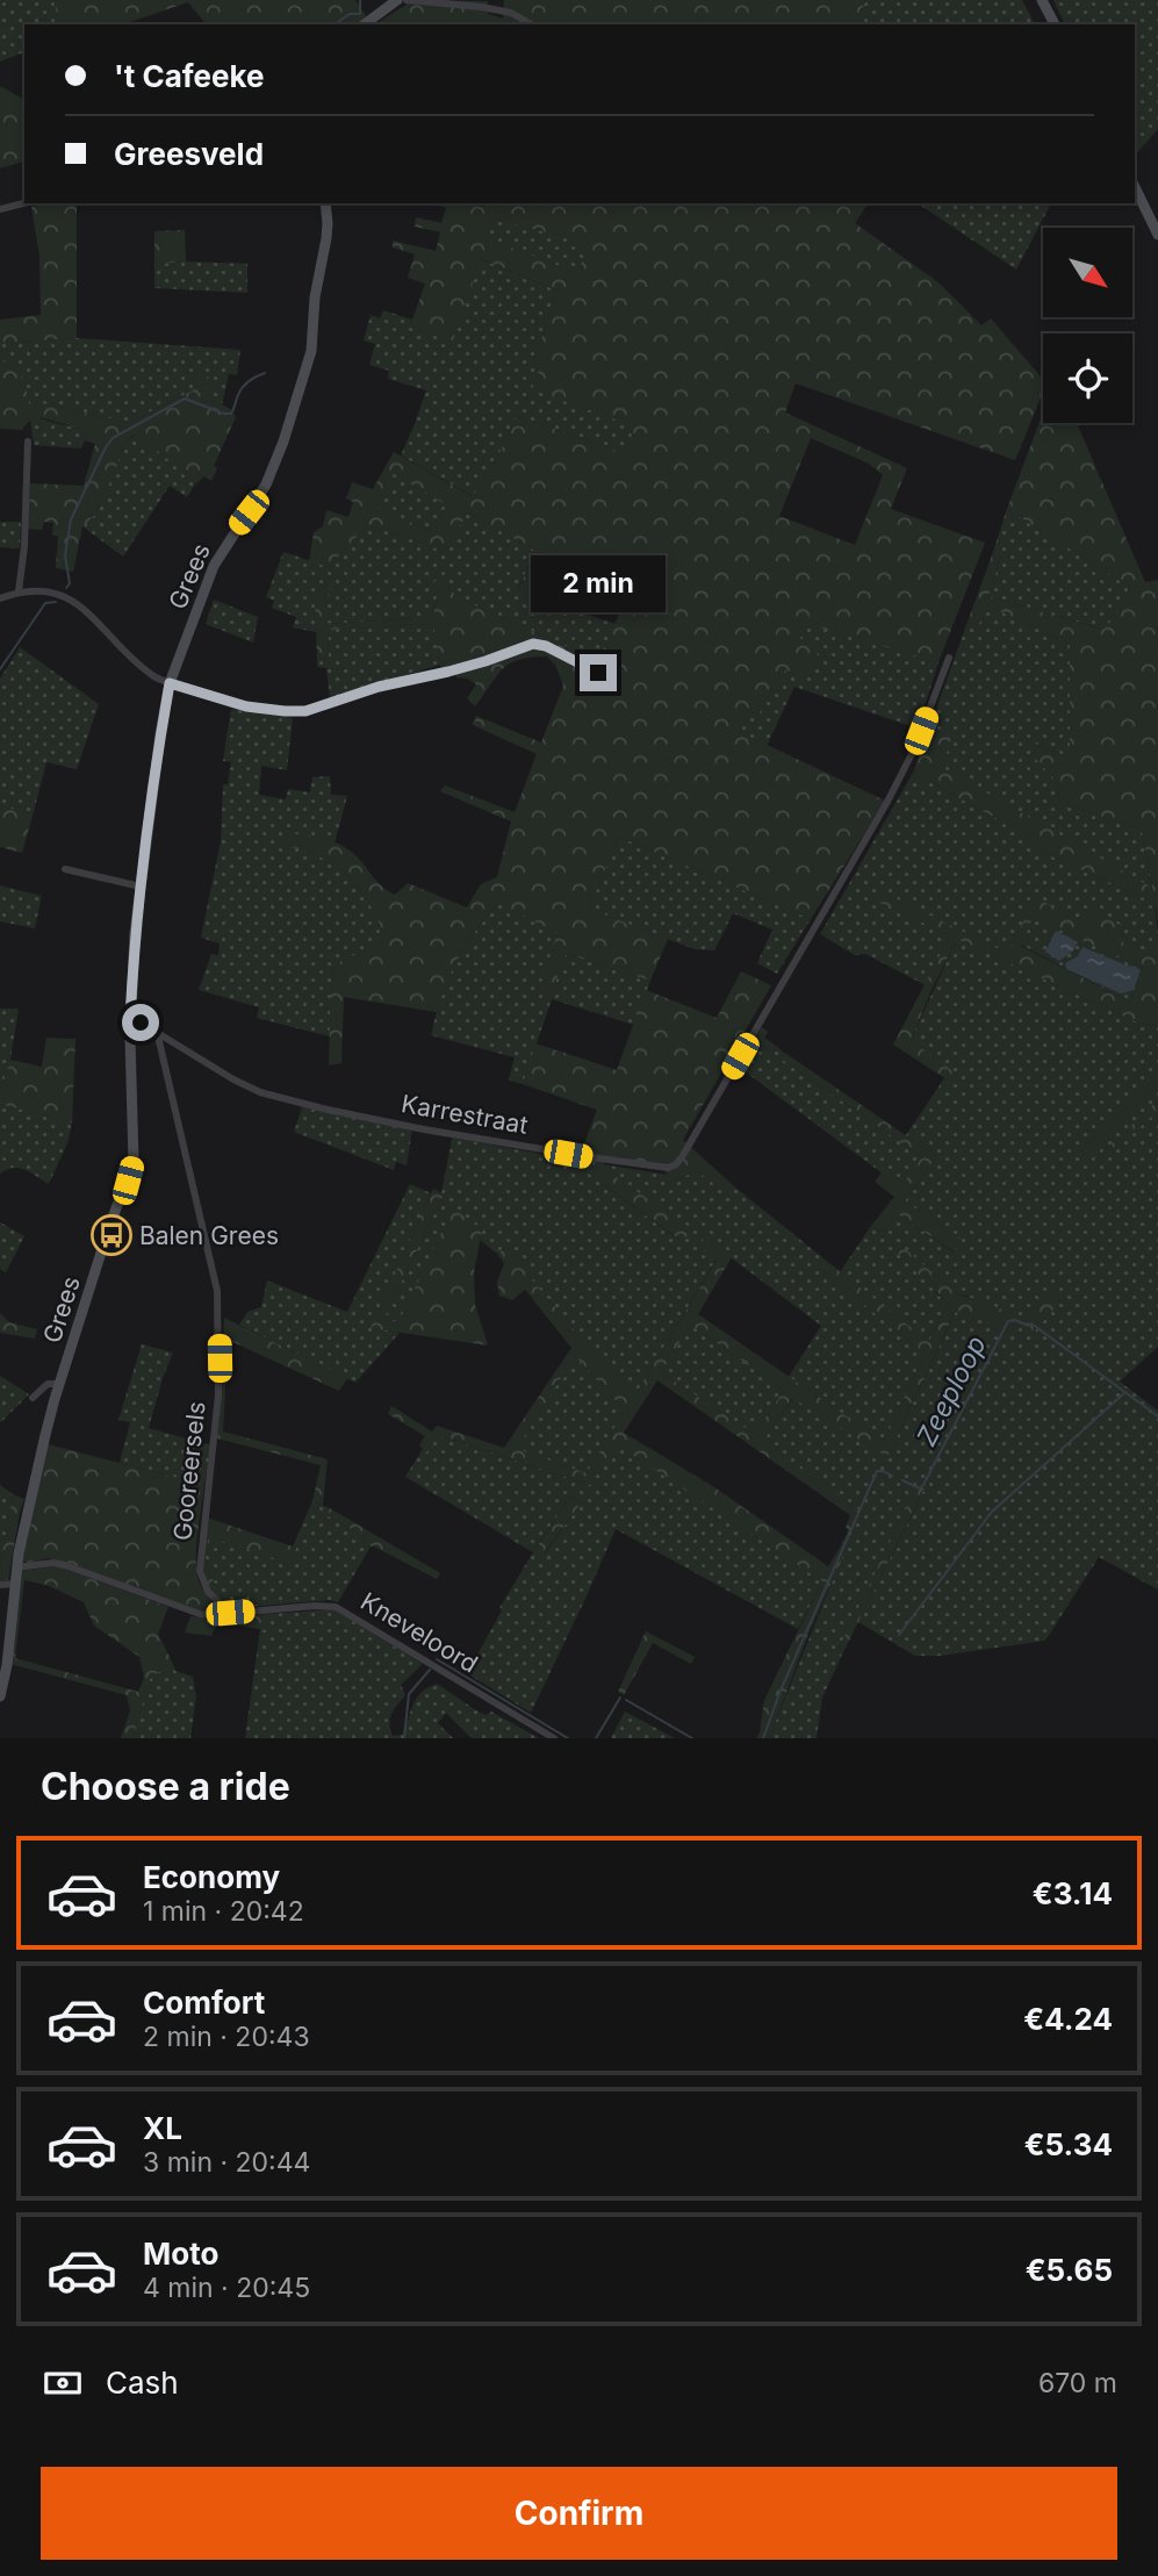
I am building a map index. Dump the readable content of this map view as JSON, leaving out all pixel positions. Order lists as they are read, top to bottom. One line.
{"streets":{"street":["Grees","Karrestraat","Gooreersels","Kneveloord"]},"crossings":[["Grees","Karrestraat"],["Grees","Kneveloord"],["Karrestraat","Gooreersels"],["Gooreersels","Kneveloord"]],"water":["Zeeploop"],"places":{"bus stop":["Balen Grees"]},"north":"bottom right","page":{"banner":["'t Cafeeke","Greesveld"],"bubble":"2 min","heading":"Choose a ride","list":[{"name":"Economy","note":"1 min · 20:42","value":"€3.14"},{"name":"Comfort","note":"2 min · 20:43","value":"€4.24"},{"name":"XL","note":"3 min · 20:44","value":"€5.34"},{"name":"Moto","note":"4 min · 20:45","value":"€5.65"}],"pay":["Cash","670 m"],"buttons":"Confirm"}}
